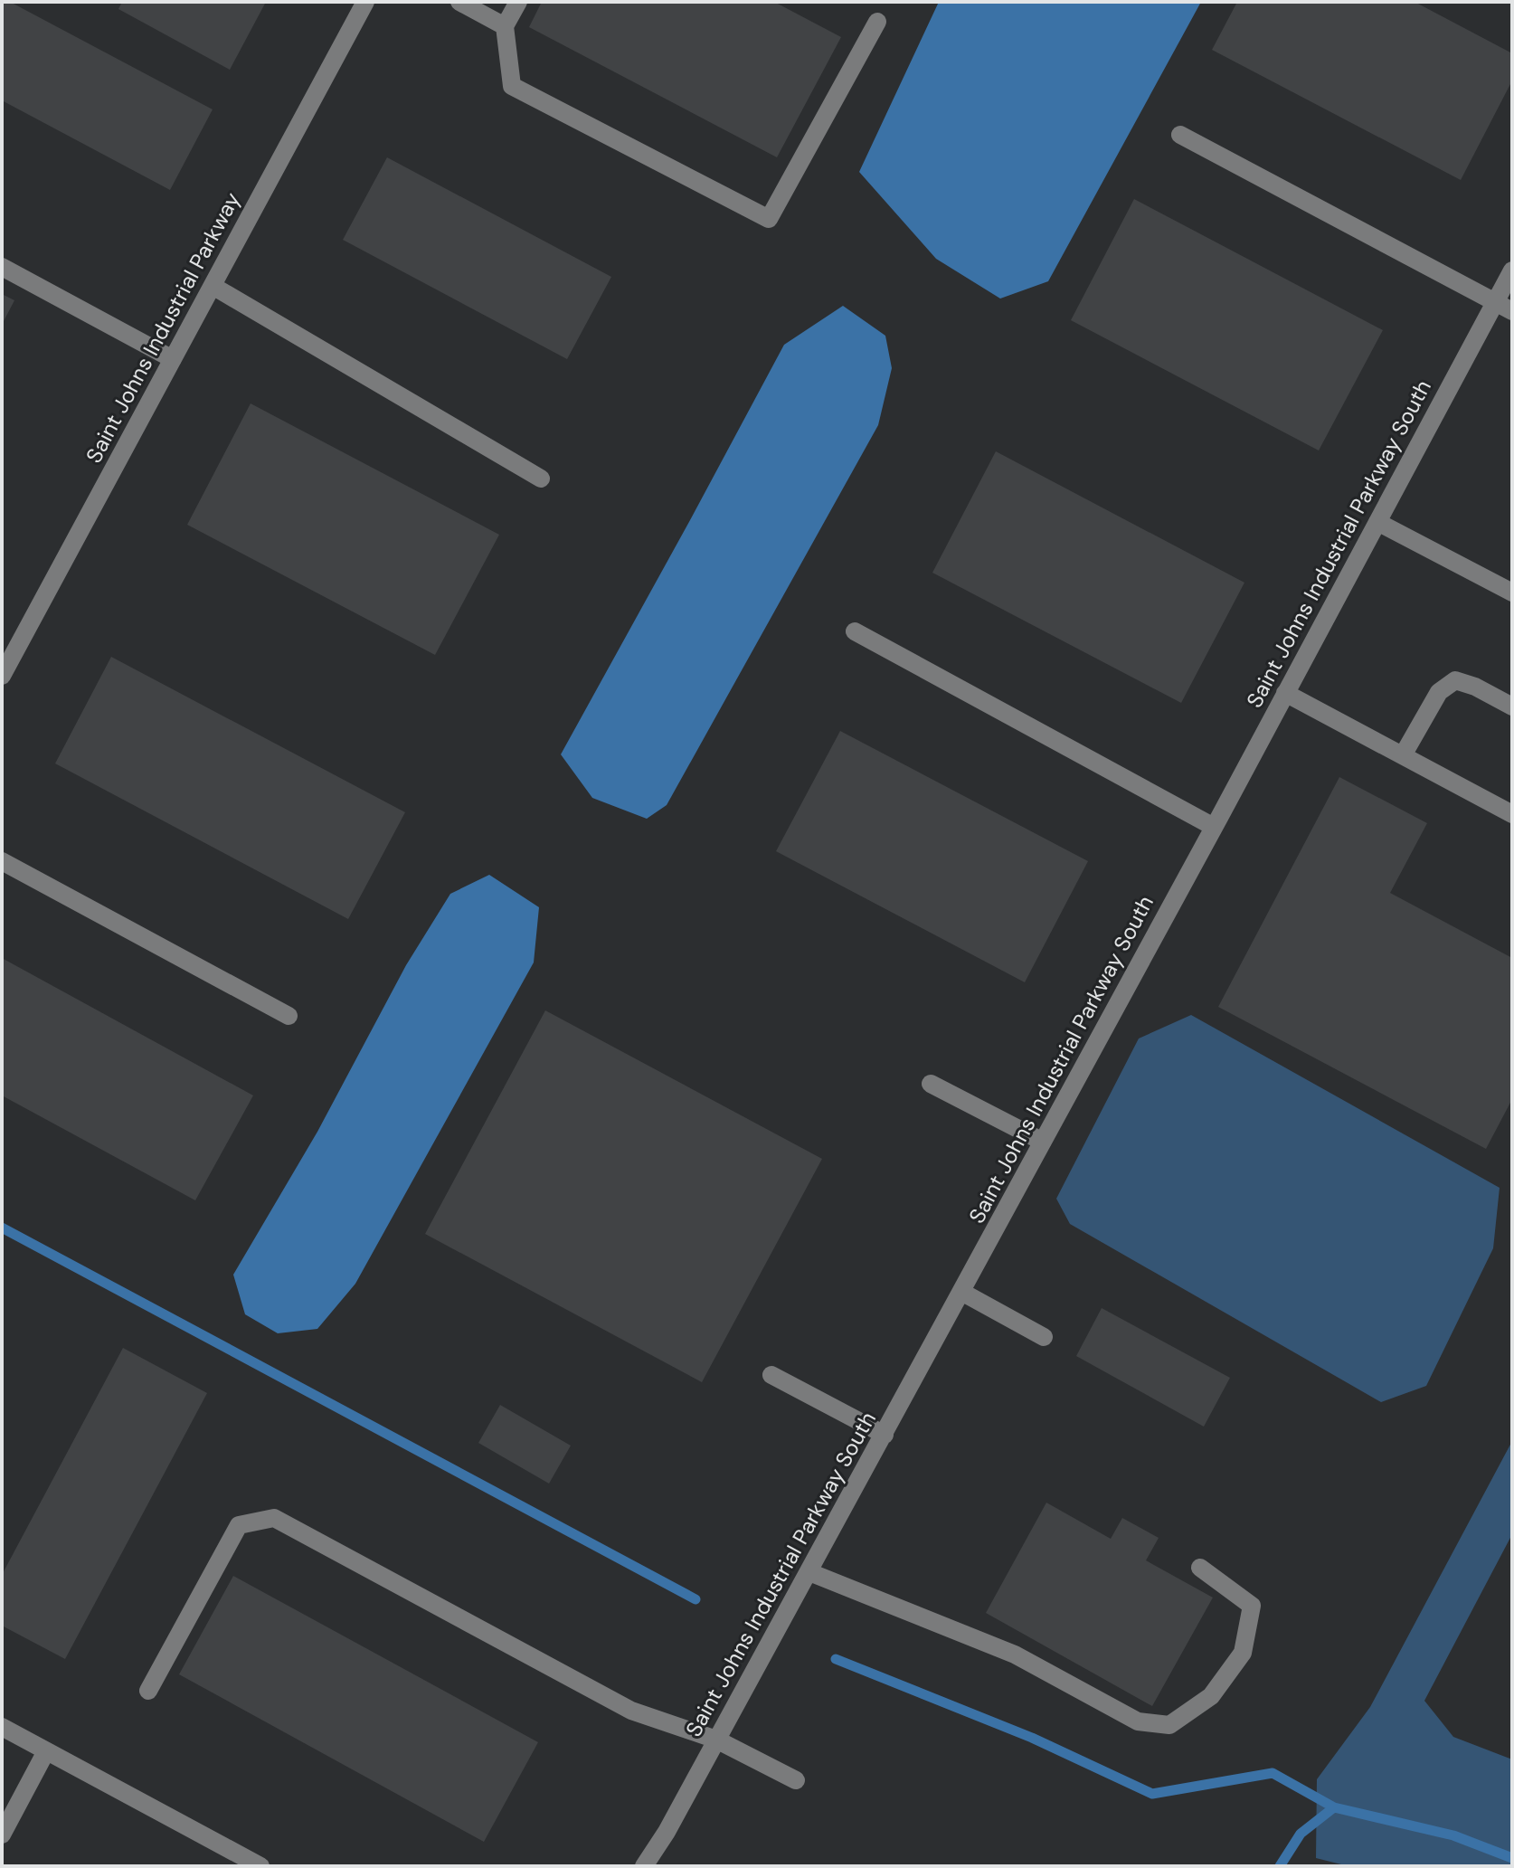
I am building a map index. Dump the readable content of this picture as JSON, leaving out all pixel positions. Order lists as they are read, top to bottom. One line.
{"streets":{"street":["Saint Johns Industrial Parkway","Saint Johns Industrial Parkway South"]}}
